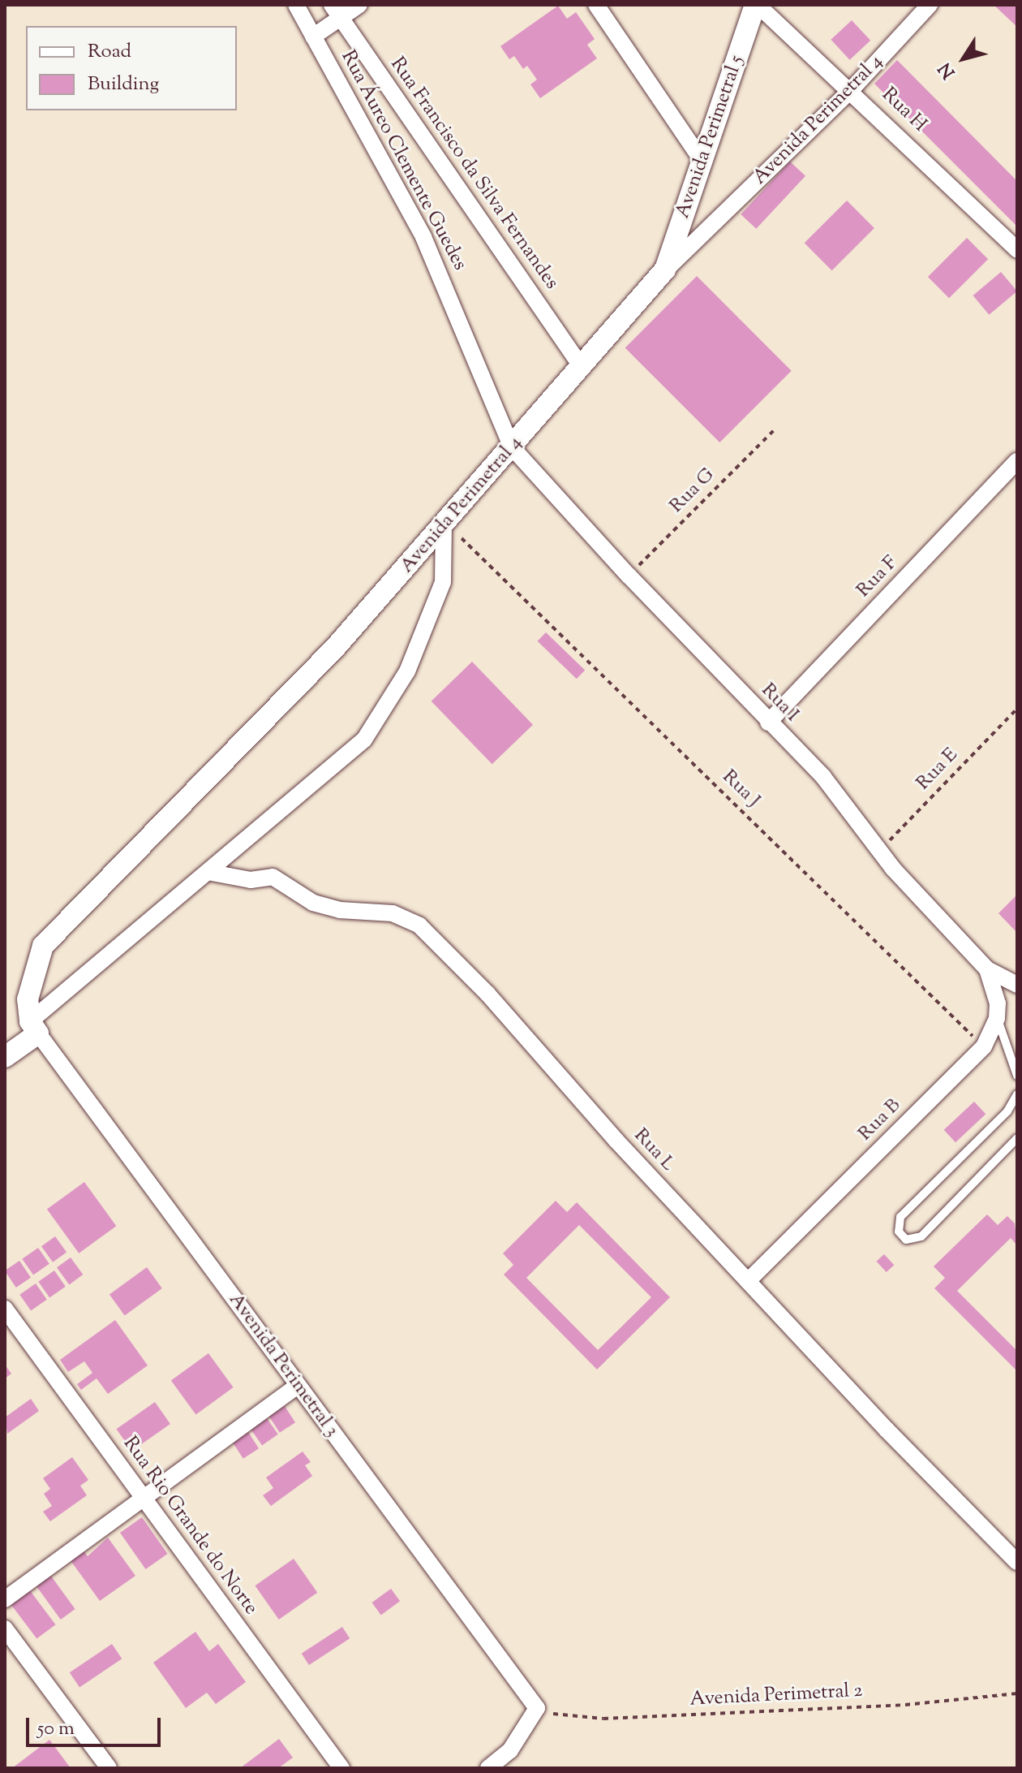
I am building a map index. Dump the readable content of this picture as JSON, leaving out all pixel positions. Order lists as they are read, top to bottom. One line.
{"streets":{"street":["Rua H","Avenida Perimetral 4","Avenida Perimetral 5","Rua Áureo Clemente Guedes","Rua Francisco da Silva Fernandes","Rua F","Rua I","Rua B","Rua L","Avenida Perimetral 3","Rua Rio Grande do Norte"],"path":["Rua G","Rua E","Rua J","Avenida Perimetral 2"]},"crossings":[["Rua H","Avenida Perimetral 4"],["Rua H","Avenida Perimetral 5"],["Avenida Perimetral 4","Avenida Perimetral 5"],["Avenida Perimetral 4","Rua Áureo Clemente Guedes"],["Avenida Perimetral 4","Rua Francisco da Silva Fernandes"],["Avenida Perimetral 4","Rua I"],["Avenida Perimetral 4","Rua J"],["Avenida Perimetral 4","Avenida Perimetral 3"],["Rua Áureo Clemente Guedes","Rua I"],["Rua G","Rua I"],["Rua F","Rua I"],["Rua I","Rua E"],["Rua J","Rua B"],["Rua B","Rua L"],["Avenida Perimetral 3","Avenida Perimetral 2"]],"legend":["Road","Building"],"scale_bar":"50 m","north":"bottom left"}
